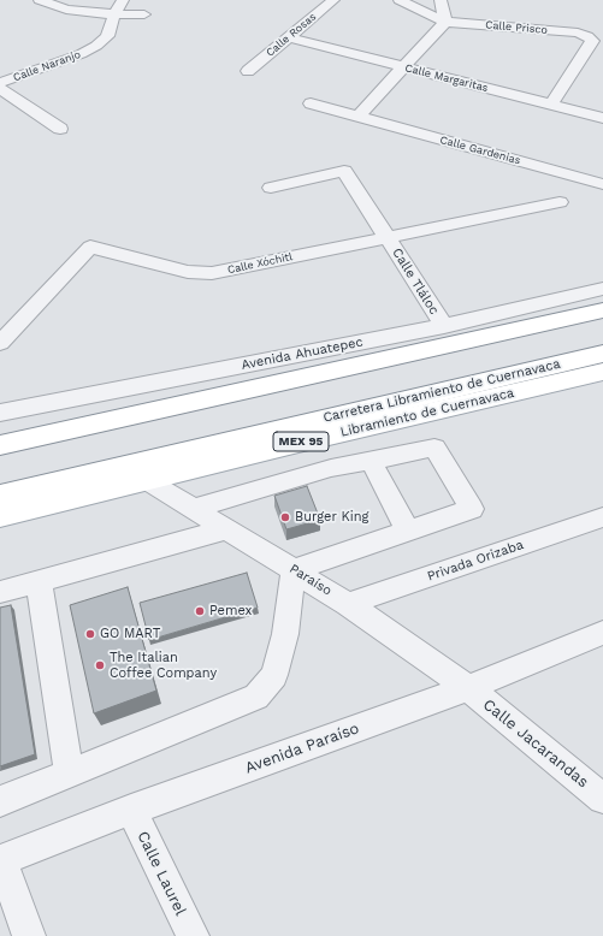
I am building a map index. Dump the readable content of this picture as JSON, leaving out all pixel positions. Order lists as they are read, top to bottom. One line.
{"streets":{"main road":["Carretera Libramiento de Cuernavaca","Libramiento de Cuernavaca","MEX 95"],"street":["Calle Prisco","Calle Rosas","Calle Naranjo","Calle Margaritas","Calle Gardenias","Calle Xóchitl","Calle Tláloc","Avenida Ahuatepec","Privada Orizaba","Paraíso","Calle Jacarandas","Avenida Paraíso","Calle Laurel"]},"crossings":[["Calle Prisco","Calle Margaritas"],["Calle Rosas","Calle Margaritas"],["Calle Xóchitl","Calle Tláloc"],["Calle Tláloc","Avenida Ahuatepec"],["Libramiento de Cuernavaca","Paraíso"],["Privada Orizaba","Paraíso"],["Paraíso","Calle Jacarandas"],["Paraíso","Avenida Paraíso"],["Calle Jacarandas","Avenida Paraíso"],["Avenida Paraíso","Calle Laurel"]],"places":["Burger King","Pemex","GO MART","The Italian Coffee Company"]}
